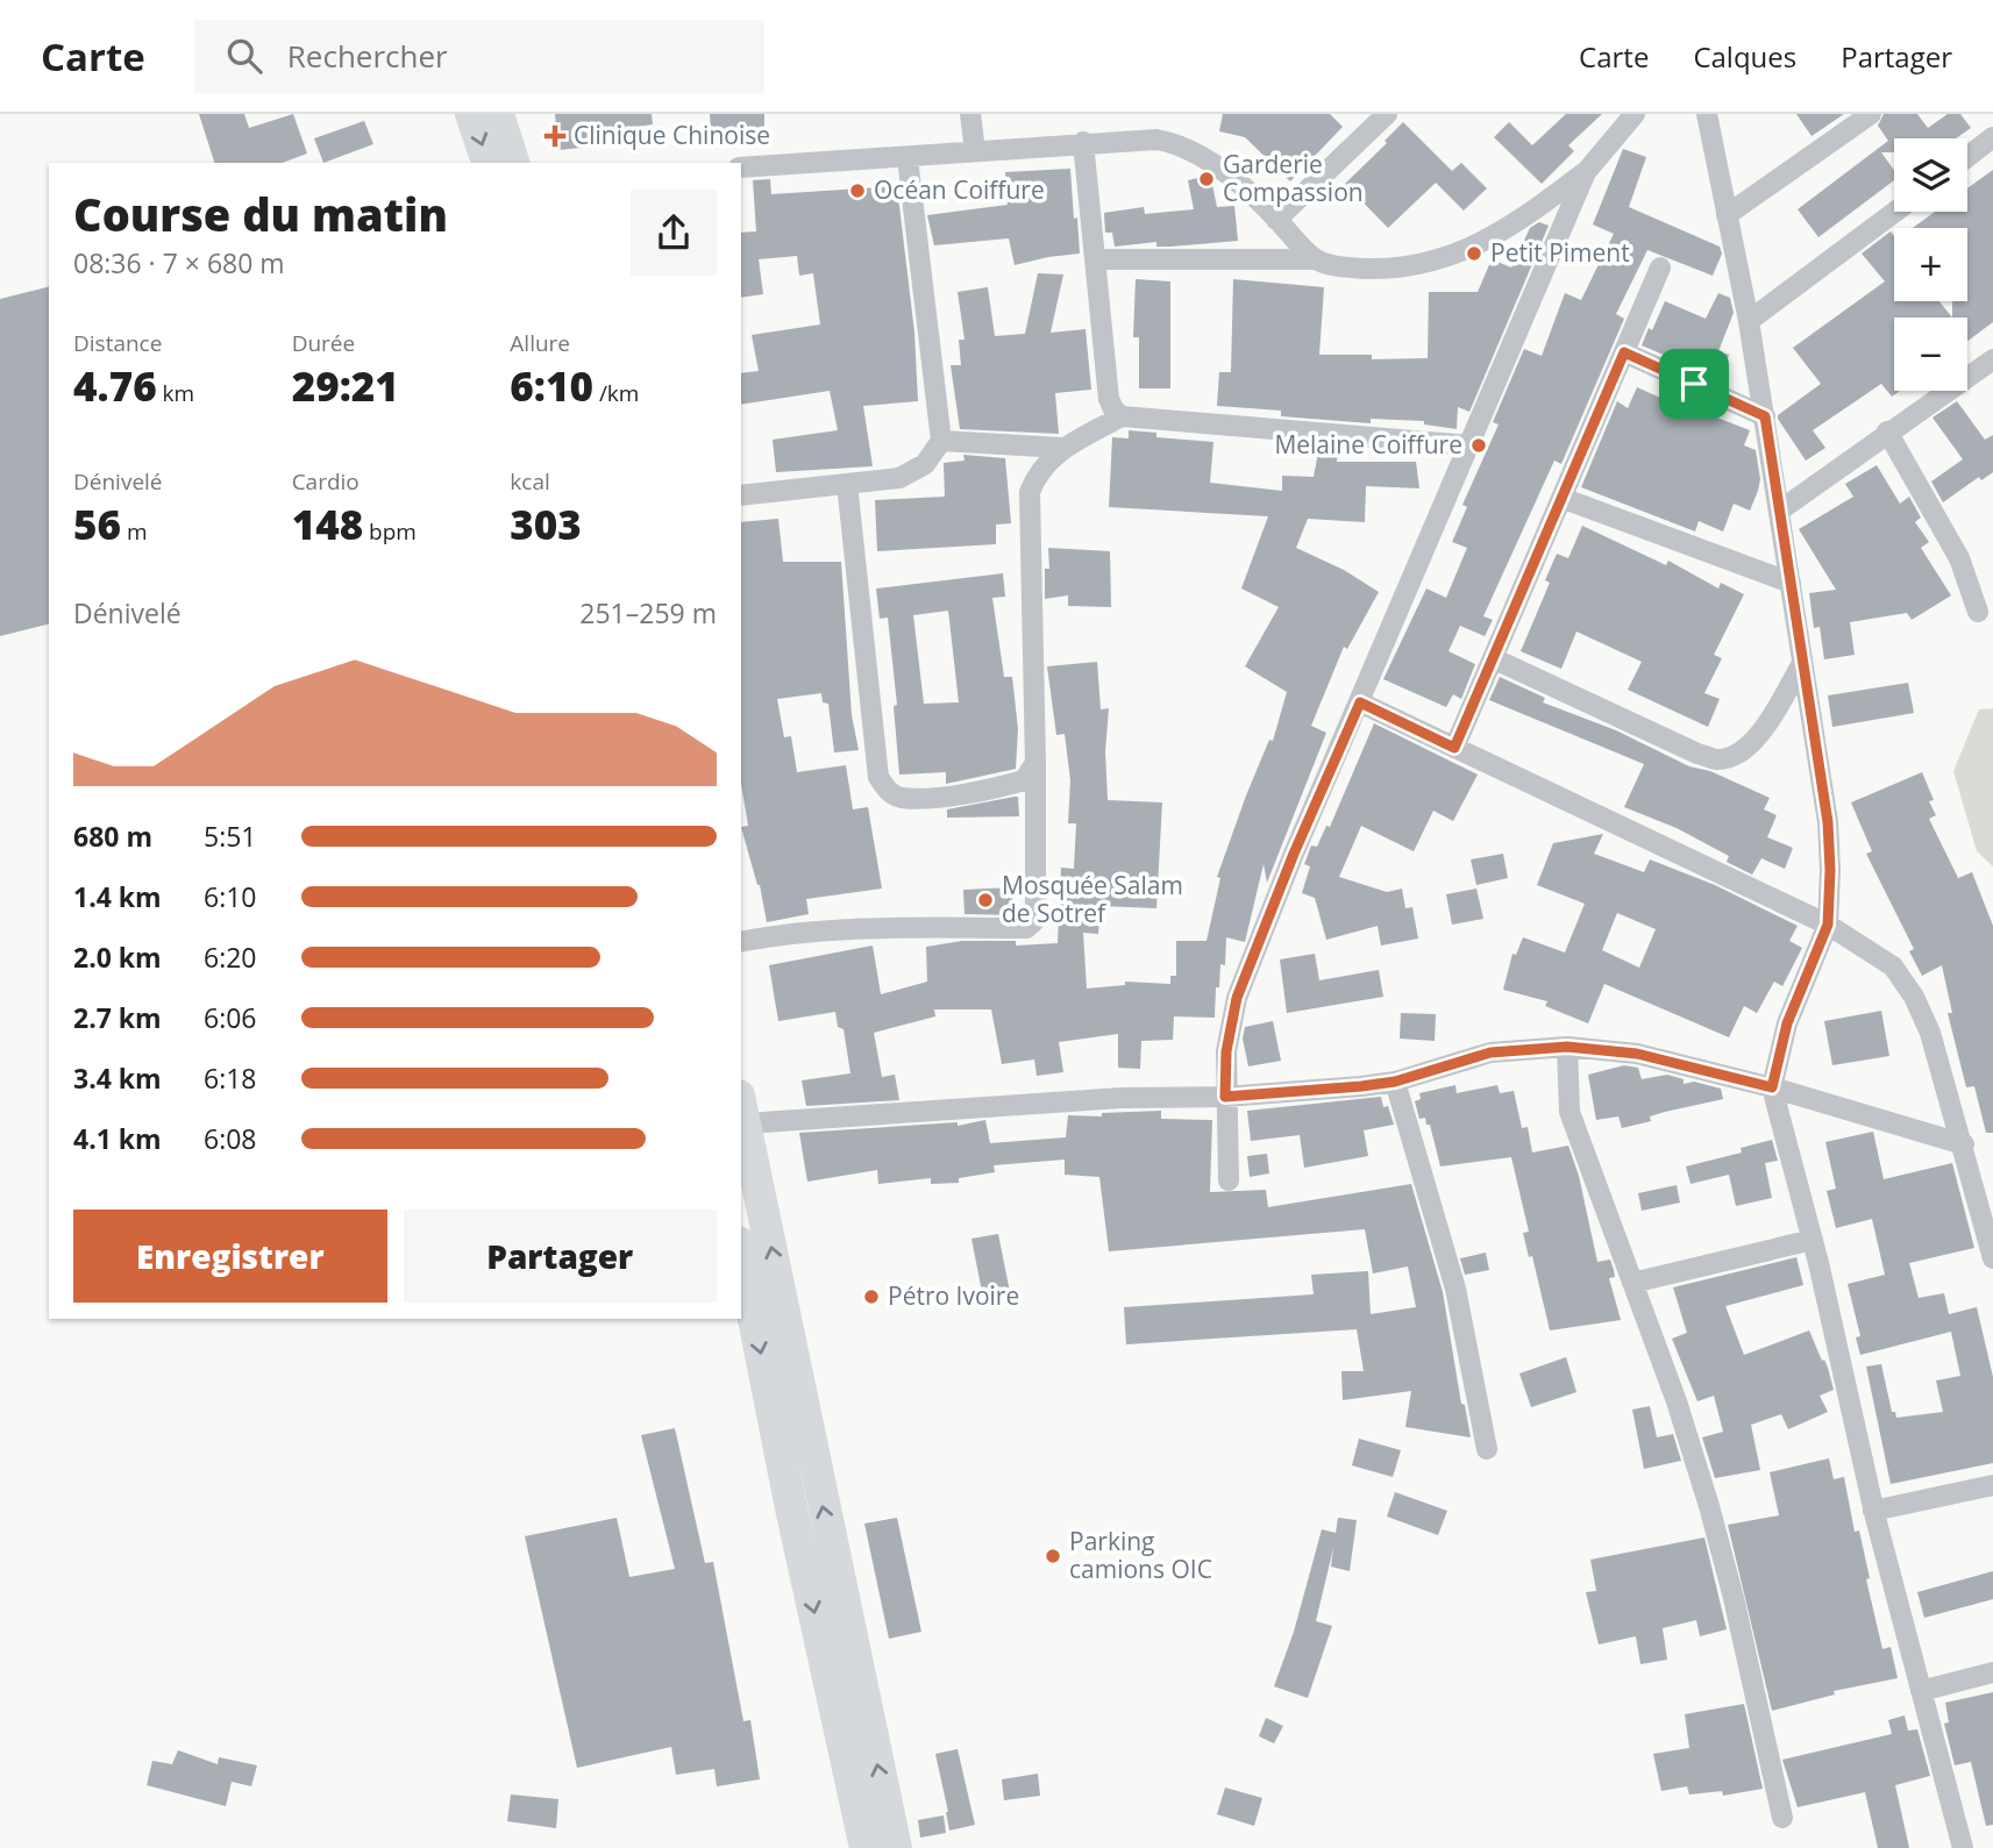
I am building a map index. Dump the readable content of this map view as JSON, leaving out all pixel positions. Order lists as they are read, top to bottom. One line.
{"places":{"health":["Clinique Chinoise"],"other":["Garderie Compassion","Océan Coiffure","Petit Piment","Melaine Coiffure","Mosquée Salam de Sotref","Pétro Ivoire","Parking camions OIC"]},"page":{"header":"Carte","search":"Rechercher","nav":["Carte","Calques","Partager"],"map_buttons":["+","−"],"heading":["Course du matin","08:36 · 7 × 680 m"],"stats":[["Distance","4.76 km"],["Durée","29:21"],["Allure","6:10 /km"],["Dénivelé","56 m"],["Cardio","148 bpm"],["kcal","303"]],"chart":["Dénivelé","251–259 m"],"list":[{"name":"680 m","note":"5:51"},{"name":"1.4 km","note":"6:10"},{"name":"2.0 km","note":"6:20"},{"name":"2.7 km","note":"6:06"},{"name":"3.4 km","note":"6:18"},{"name":"4.1 km","note":"6:08"}],"buttons":["Enregistrer","Partager"]}}
